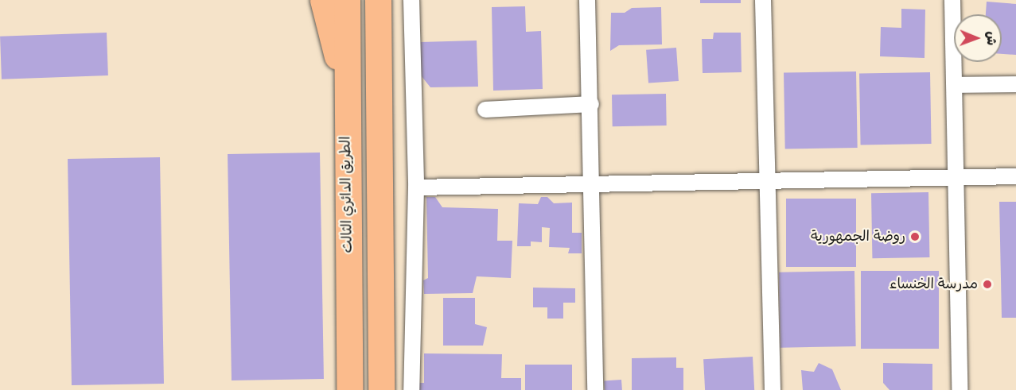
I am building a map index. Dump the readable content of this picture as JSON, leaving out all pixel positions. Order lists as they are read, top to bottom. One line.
{"streets":{"highway":["الطريق الدائري الثالث"]},"places":["روضة الجمهورية","مدرسة الخنساء"],"north":"right"}
